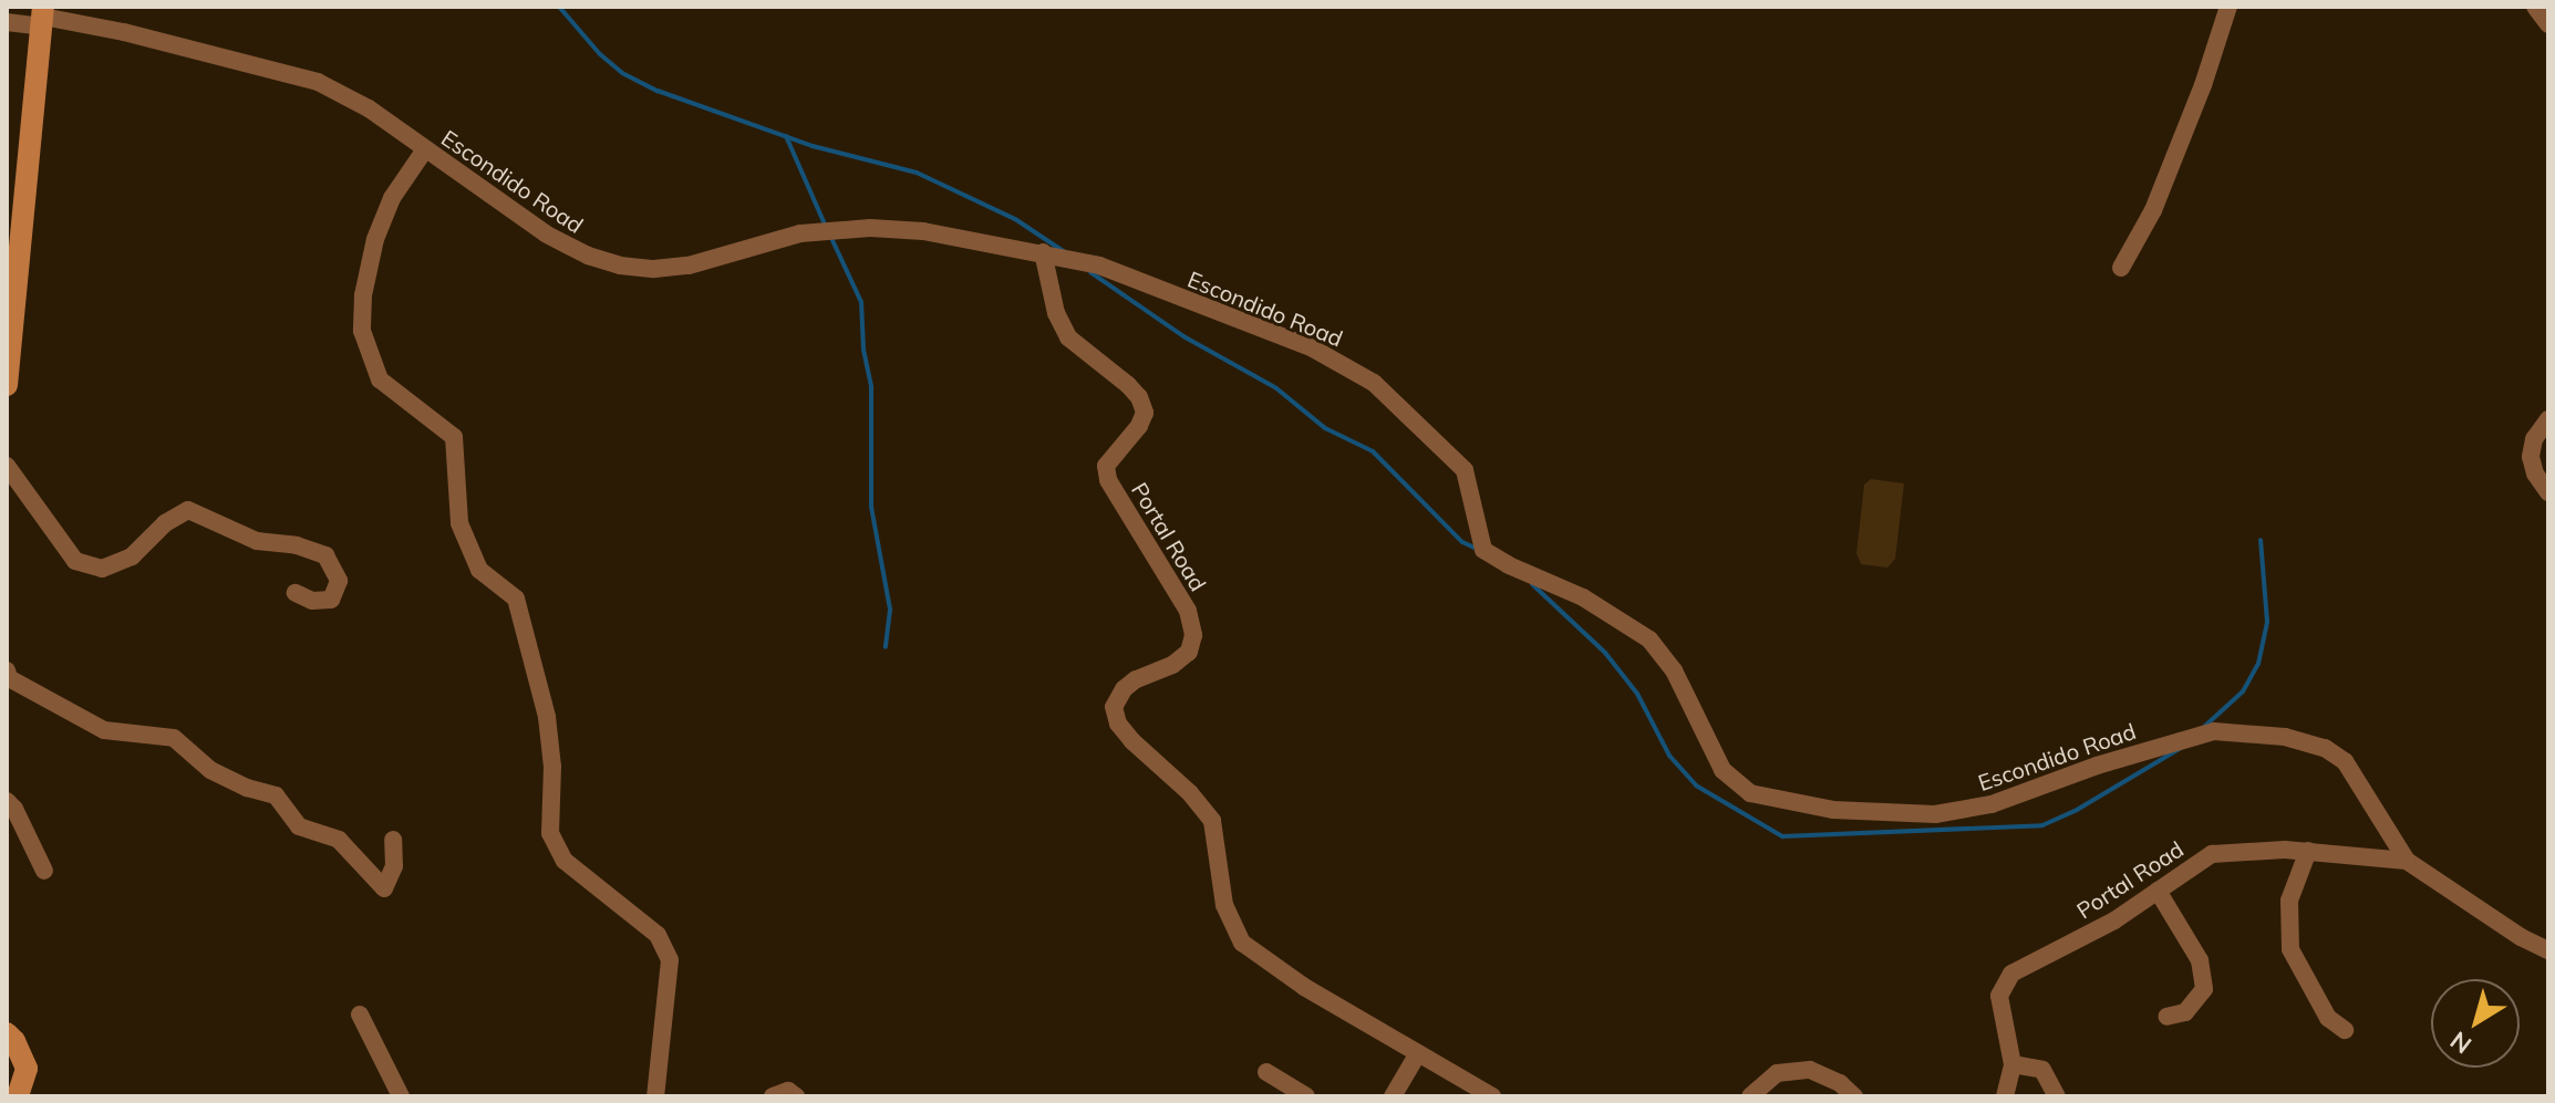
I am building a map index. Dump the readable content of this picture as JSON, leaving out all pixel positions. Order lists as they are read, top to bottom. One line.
{"streets":{"street":["Escondido Road","Portal Road"]},"crossings":[["Escondido Road","Portal Road"]],"north":"bottom left"}
